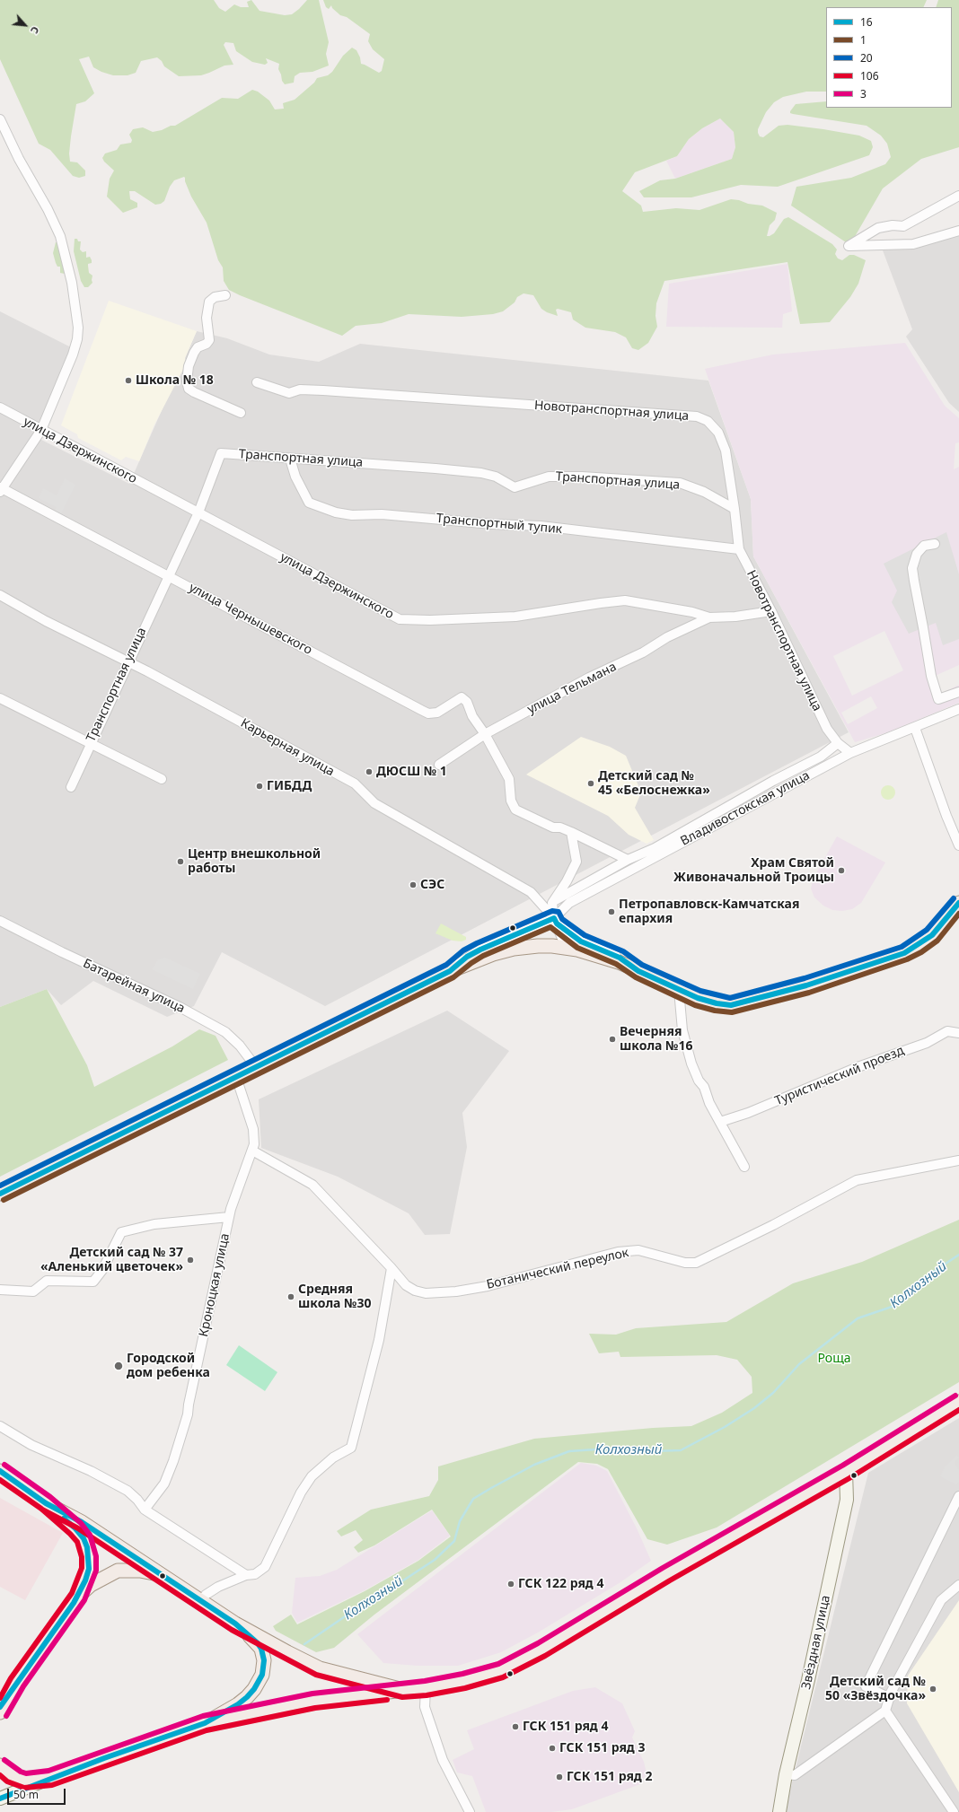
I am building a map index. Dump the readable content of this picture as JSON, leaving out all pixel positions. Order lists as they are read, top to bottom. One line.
{"streets":{"main road":["Владивостокская улица"],"street":["Новотранспортная улица","улица Дзержинского","Транспортная улица","Транспортный тупик","улица Чернышевского","улица Тельмана","Карьерная улица","Батарейная улица","Туристический проезд","Ботанический переулок","Кроноцкая улица","Звёздная улица"]},"crossings":[["Новотранспортная улица","улица Дзержинского"],["Новотранспортная улица","Транспортная улица"],["Новотранспортная улица","Транспортный тупик"],["Новотранспортная улица","Владивостокская улица"],["улица Дзержинского","Транспортная улица"],["улица Дзержинского","улица Тельмана"],["Транспортная улица","Транспортный тупик"],["Транспортная улица","улица Чернышевского"],["Транспортная улица","Карьерная улица"],["улица Чернышевского","улица Тельмана"],["Карьерная улица","Владивостокская улица"],["Владивостокская улица","Батарейная улица"],["Владивостокская улица","Кроноцкая улица"],["Ботанический переулок","Кроноцкая улица"]],"water":["Колхозный"],"parks":["Роща"],"places":["Школа № 18","ДЮСШ № 1","Детский сад № 45 «Белоснежка»","ГИБДД","Центр внешкольной работы","Храм Святой Живоначальной Троицы","СЭС","Петропавловск-Камчатская епархия","Вечерняя школа №16","Детский сад № 37 «Аленький цветочек»","Средняя школа №30","Городской дом ребенка","ГСК 122 ряд 4","Детский сад № 50 «Звёздочка»","ГСК 151 ряд 4","ГСК 151 ряд 3","ГСК 151 ряд 2"],"lines":["transit line 20","transit line 16","transit line 1","transit line 3","transit line 106"],"legend":["16","1","20","106","3"],"scale_bar":"50 m","north":"bottom right"}
